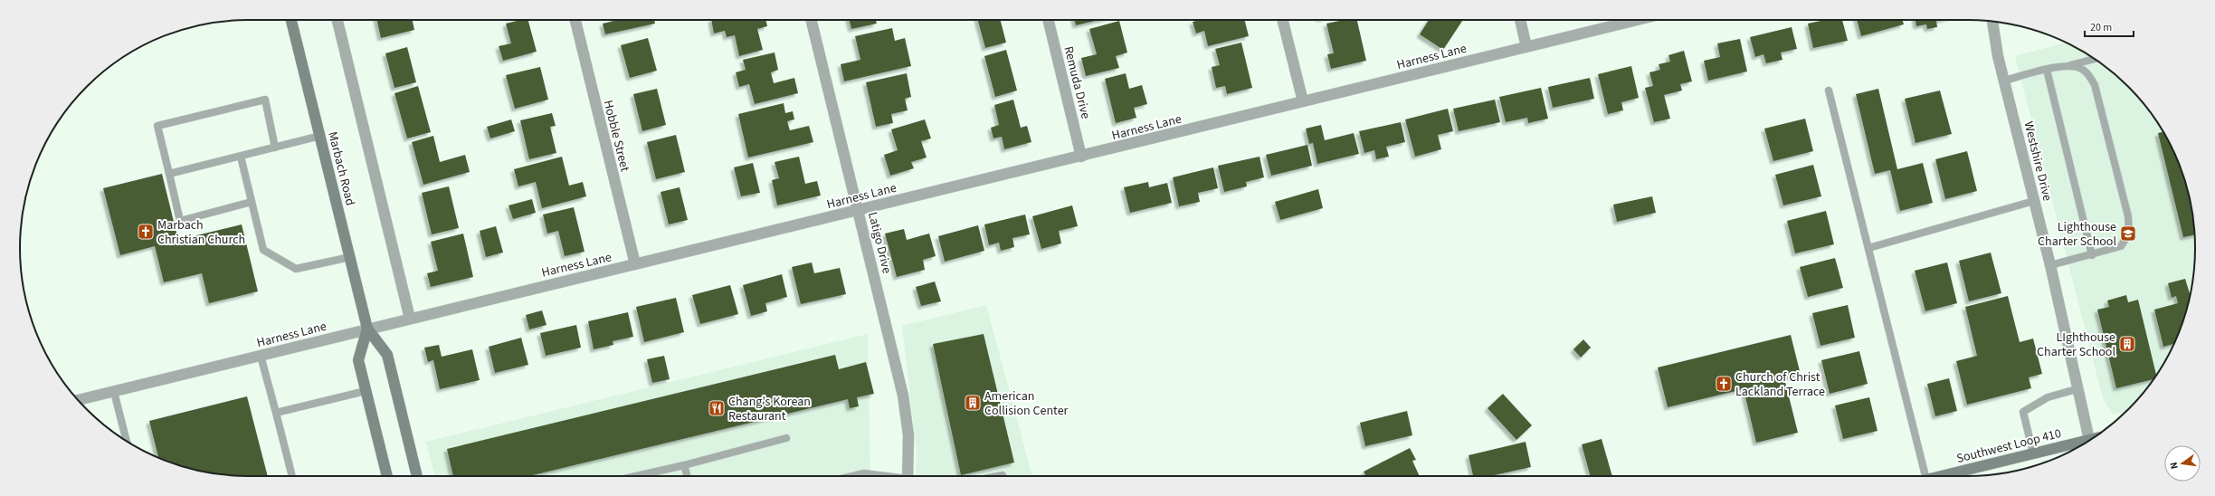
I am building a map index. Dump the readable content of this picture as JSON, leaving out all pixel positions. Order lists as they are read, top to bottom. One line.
{"streets":{"main road":["Marbach Road","Southwest Loop 410"],"street":["Harness Lane","Remuda Drive","Hobble Street","Westshire Drive","Latigo Drive"]},"crossings":[["Harness Lane","Remuda Drive"],["Harness Lane","Hobble Street"],["Harness Lane","Marbach Road"],["Harness Lane","Latigo Drive"],["Westshire Drive","Southwest Loop 410"]],"places":{"church":["Marbach Christian Church","Church of Christ Lackland Terrace"],"school or university":["Lighthouse Charter School"],"building":["LIghthouse Charter School","American Collision Center"],"restaurant":["Chang's Korean Restaurant"]},"scale_bar":"20 m","north":"left"}
